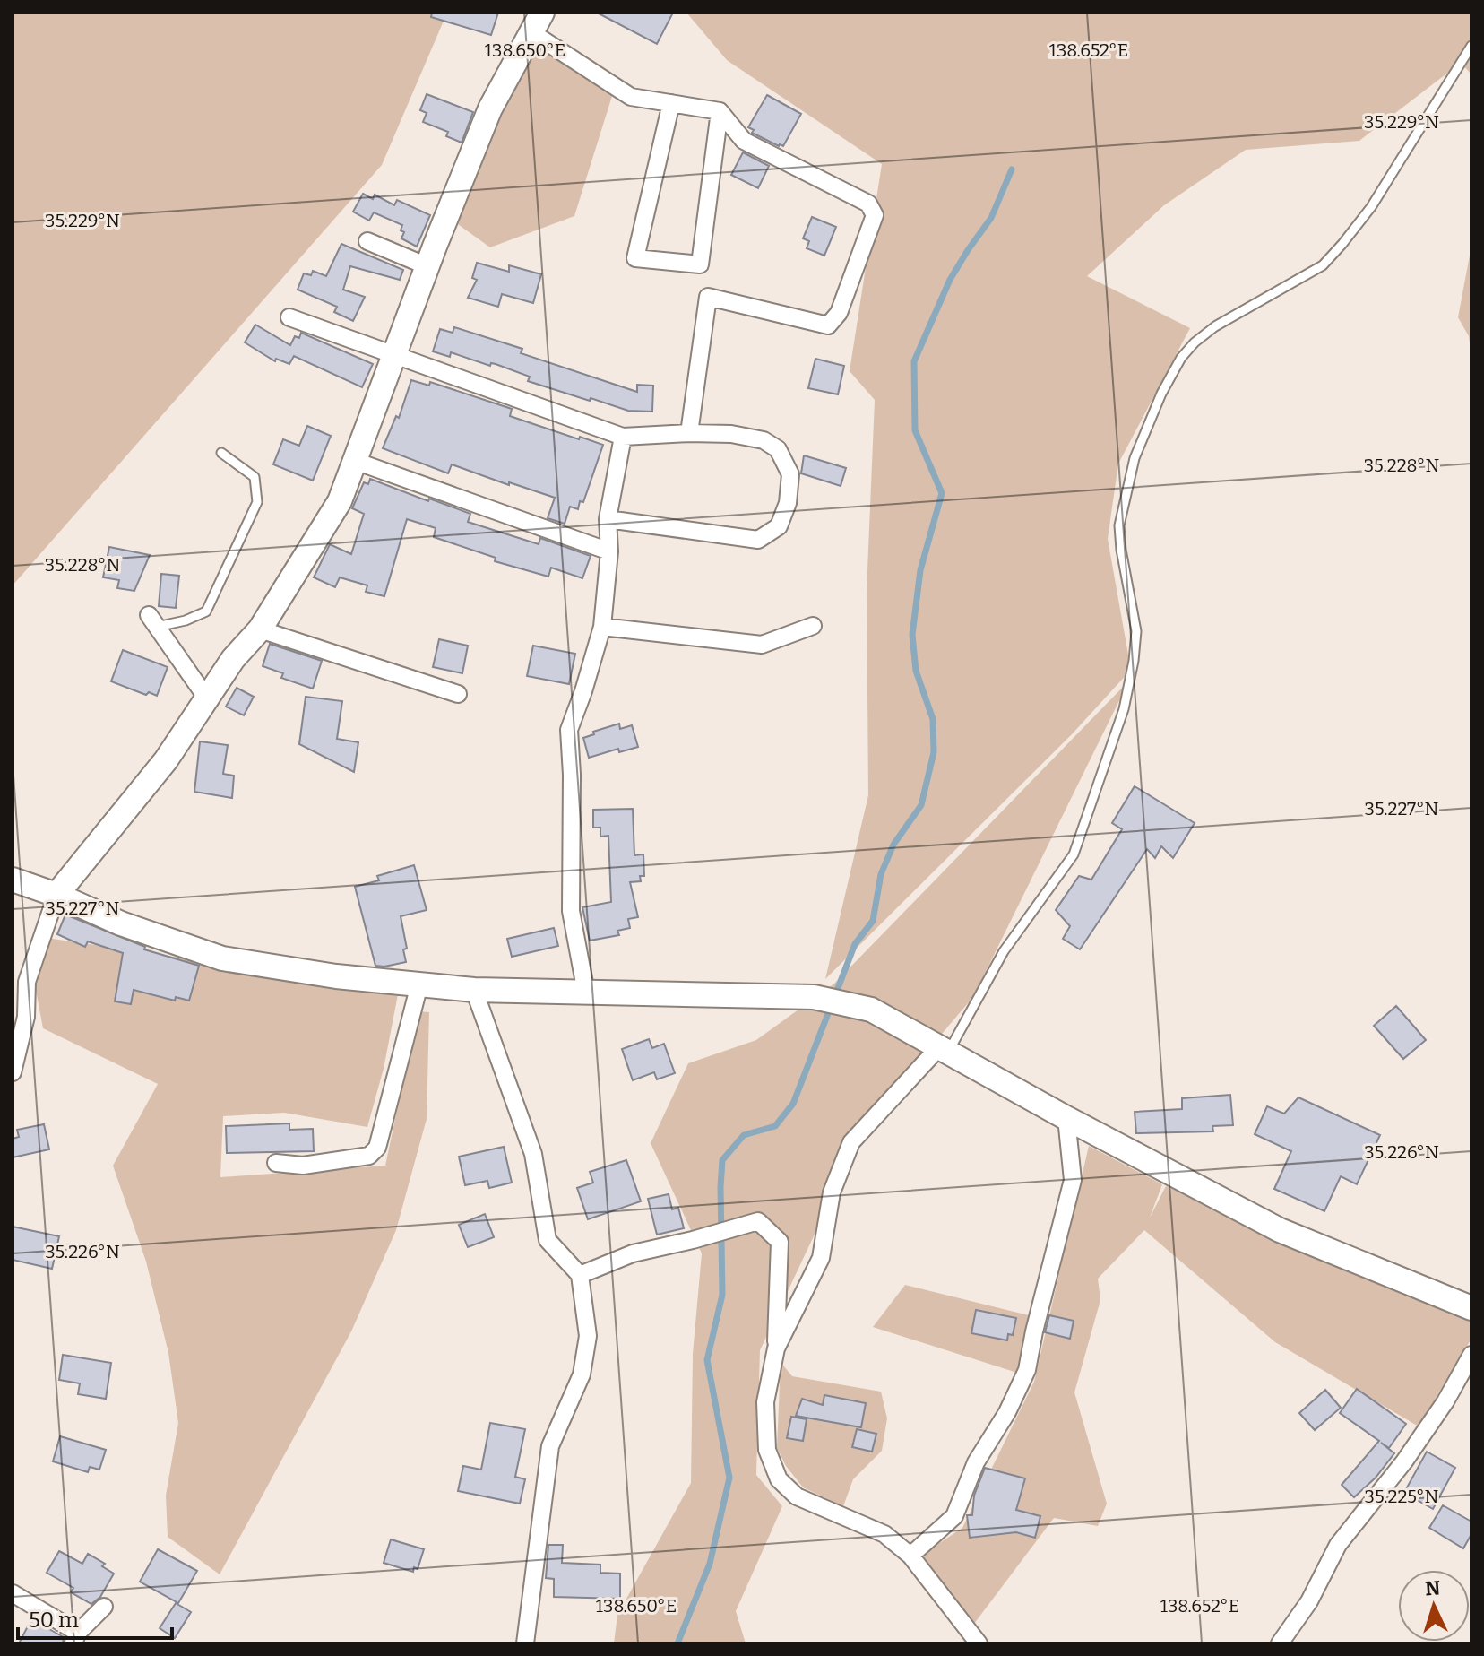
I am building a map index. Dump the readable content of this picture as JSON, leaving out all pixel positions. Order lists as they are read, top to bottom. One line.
{"scale_bar":"50 m","north":"top","coordinates":["138.650°E","138.652°E","35.229°N","35.228°N","35.227°N","35.226°N","35.225°N"]}
